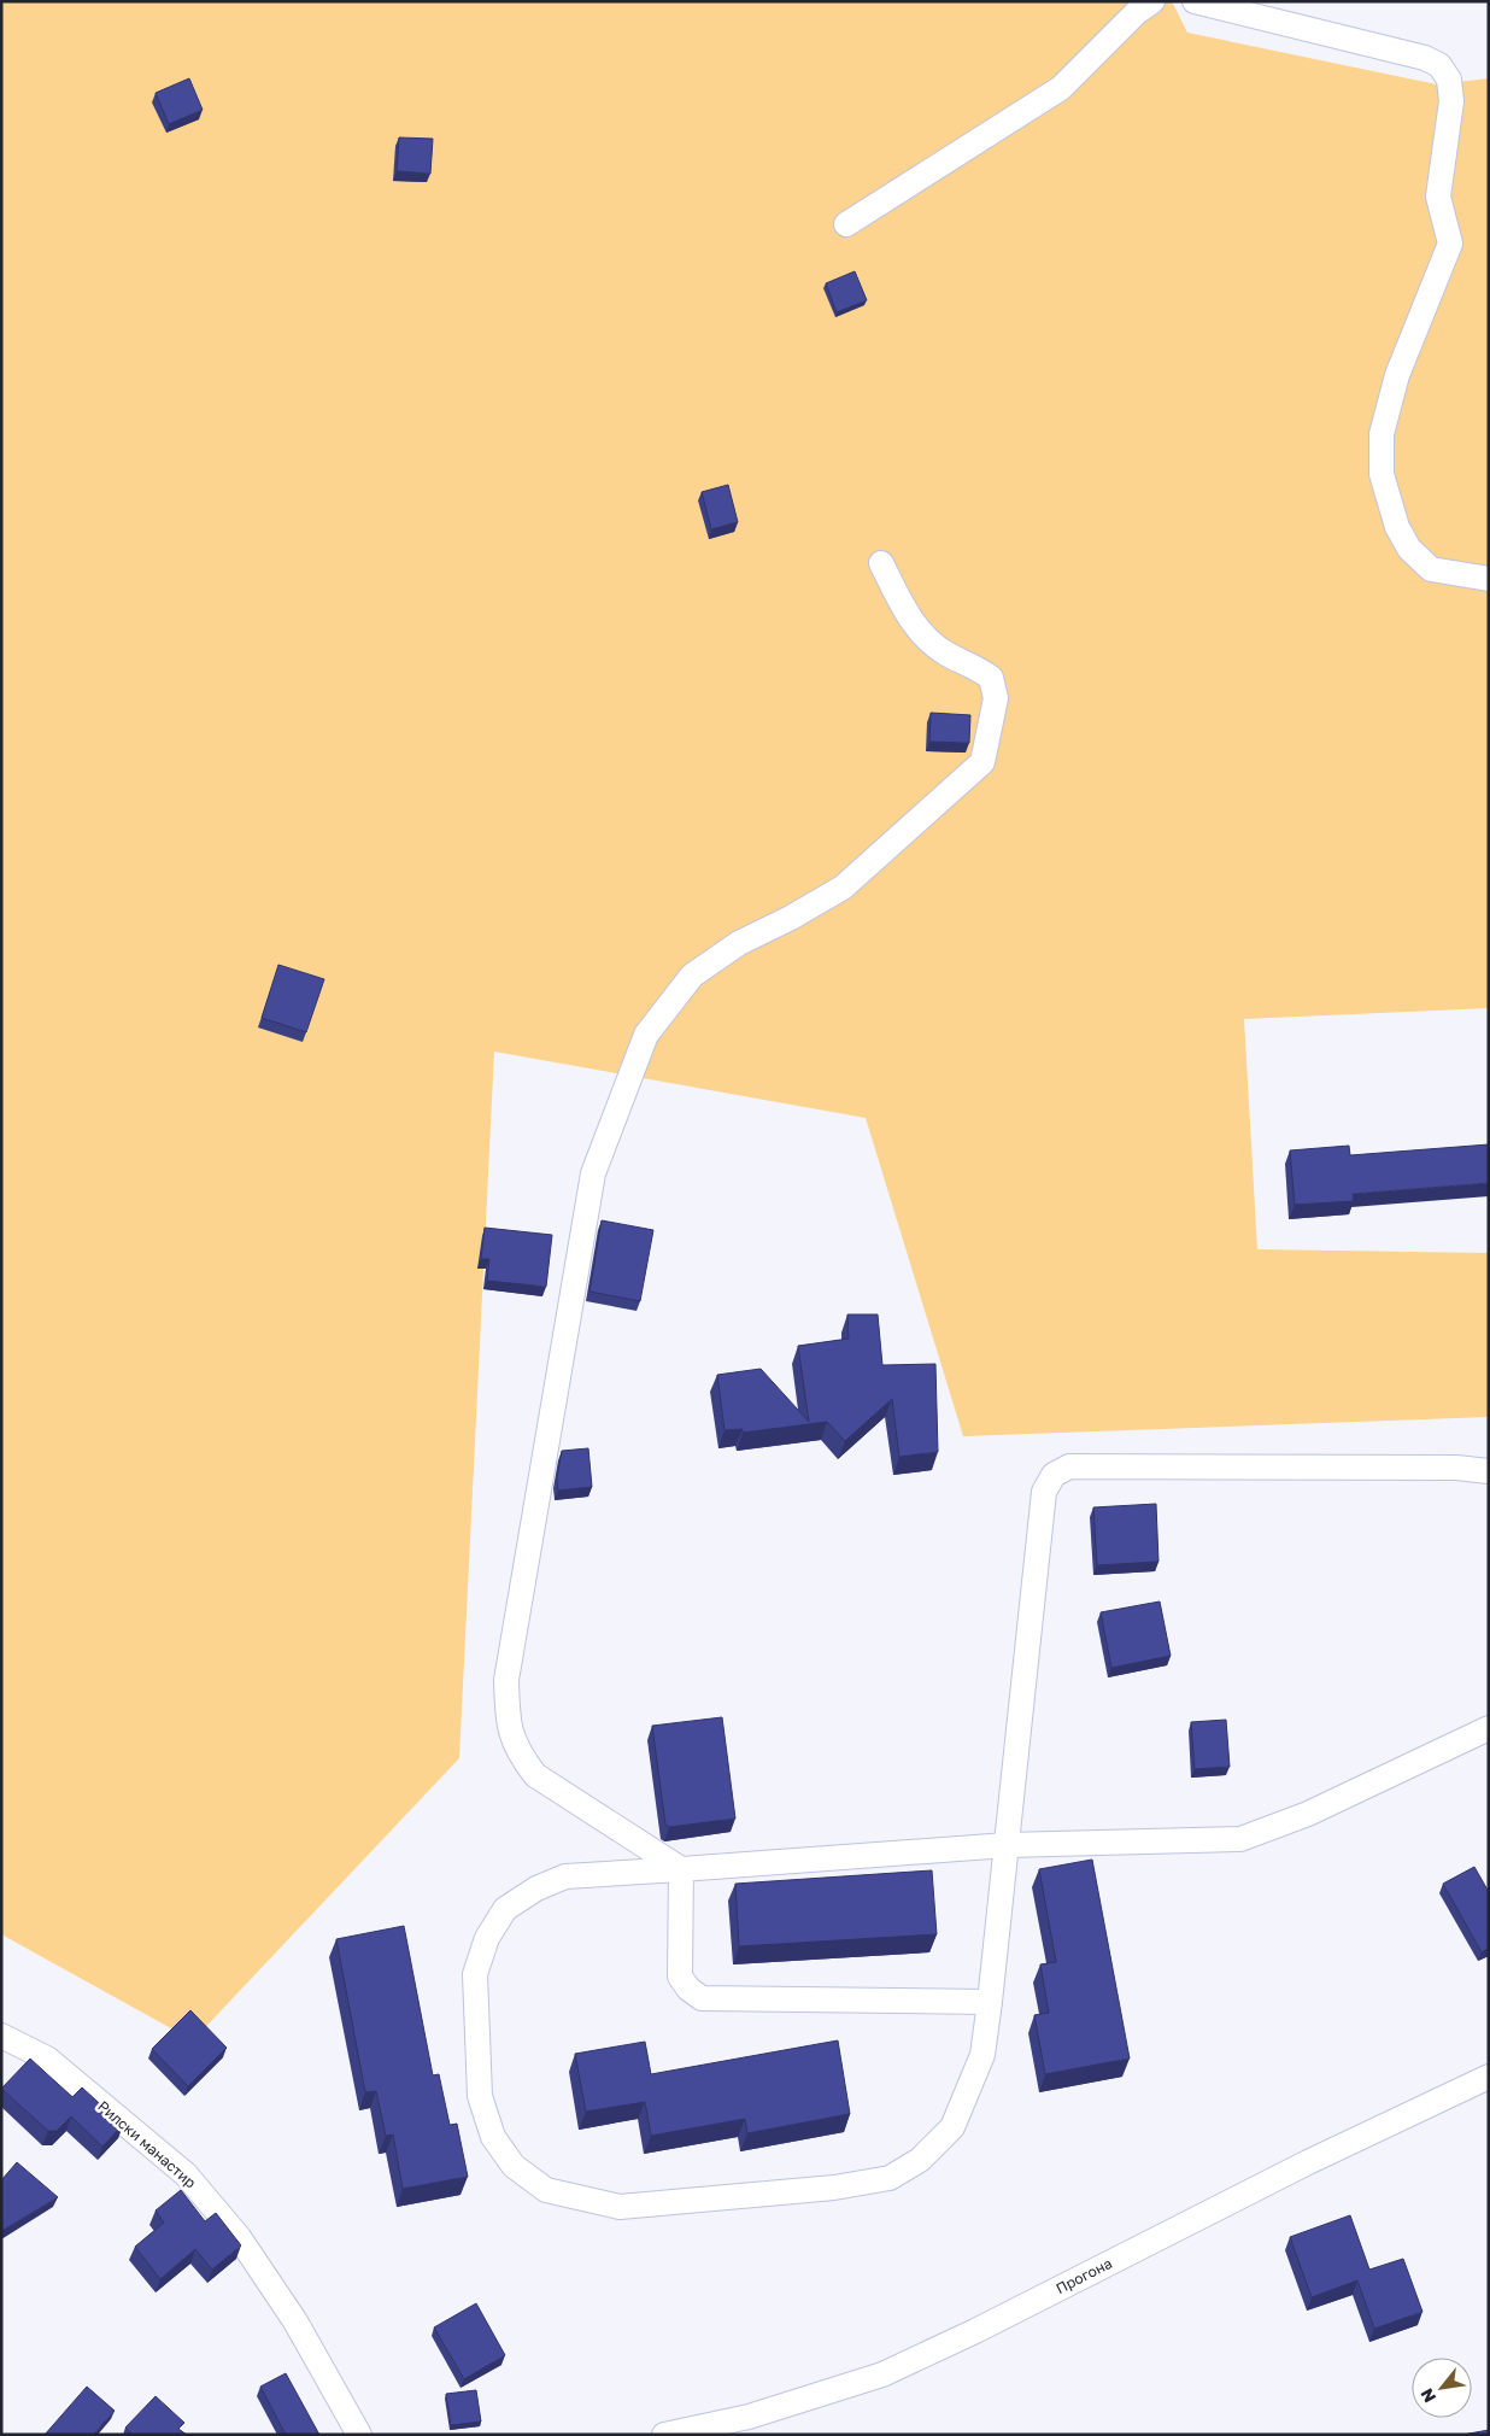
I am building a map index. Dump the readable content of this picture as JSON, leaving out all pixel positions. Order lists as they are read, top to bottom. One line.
{"streets":{"street":["Рилски манастир","Прогона"]},"north":"bottom left"}
